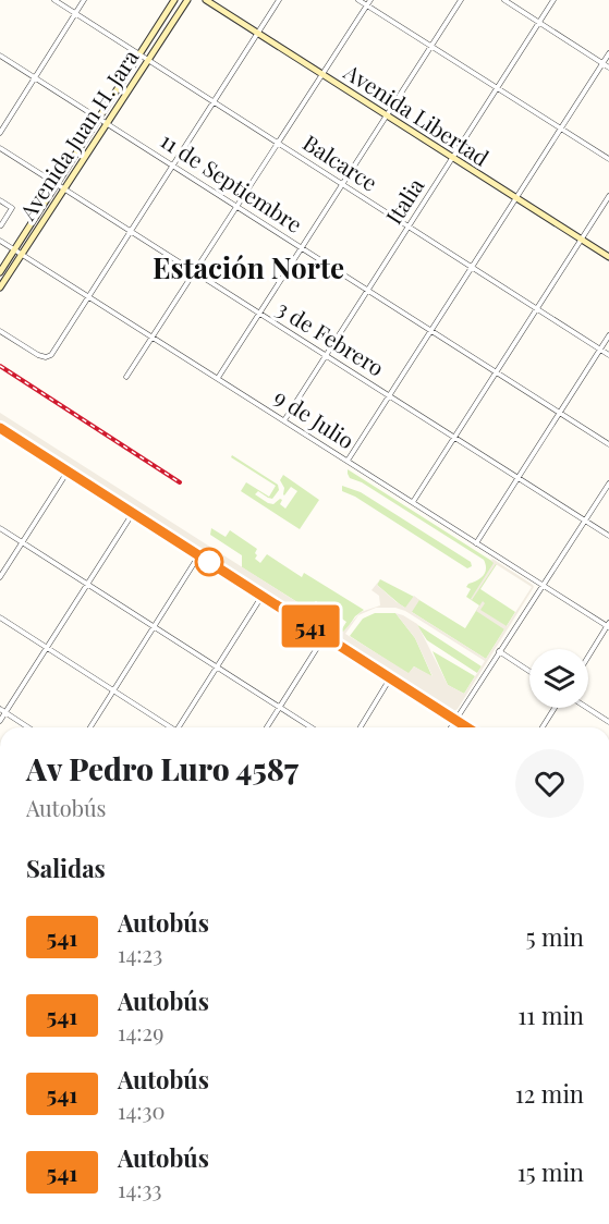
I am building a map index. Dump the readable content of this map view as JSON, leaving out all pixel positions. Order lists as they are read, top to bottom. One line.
{"streets":{"main road":["Avenida Libertad","Avenida Juan H. Jara"],"street":["Balcarce","11 de Septiembre","Italia","3 de Febrero","9 de Julio"]},"crossings":[["Avenida Libertad","Italia"],["Avenida Juan H. Jara","Balcarce"],["Avenida Juan H. Jara","11 de Septiembre"],["Avenida Juan H. Jara","3 de Febrero"],["Avenida Juan H. Jara","9 de Julio"],["Balcarce","Italia"],["11 de Septiembre","Italia"],["Italia","3 de Febrero"],["Italia","9 de Julio"]],"districts":["Estación Norte"],"lines":["bus line 541"],"page":{"on_map":"541","heading":[["Av Pedro Luro 4587","Autobús"],"Salidas"],"list":[{"mark":"541","name":"Autobús","note":"14:23","value":"5 min"},{"mark":"541","name":"Autobús","note":"14:29","value":"11 min"},{"mark":"541","name":"Autobús","note":"14:30","value":"12 min"},{"mark":"541","name":"Autobús","note":"14:33","value":"15 min"}]}}
